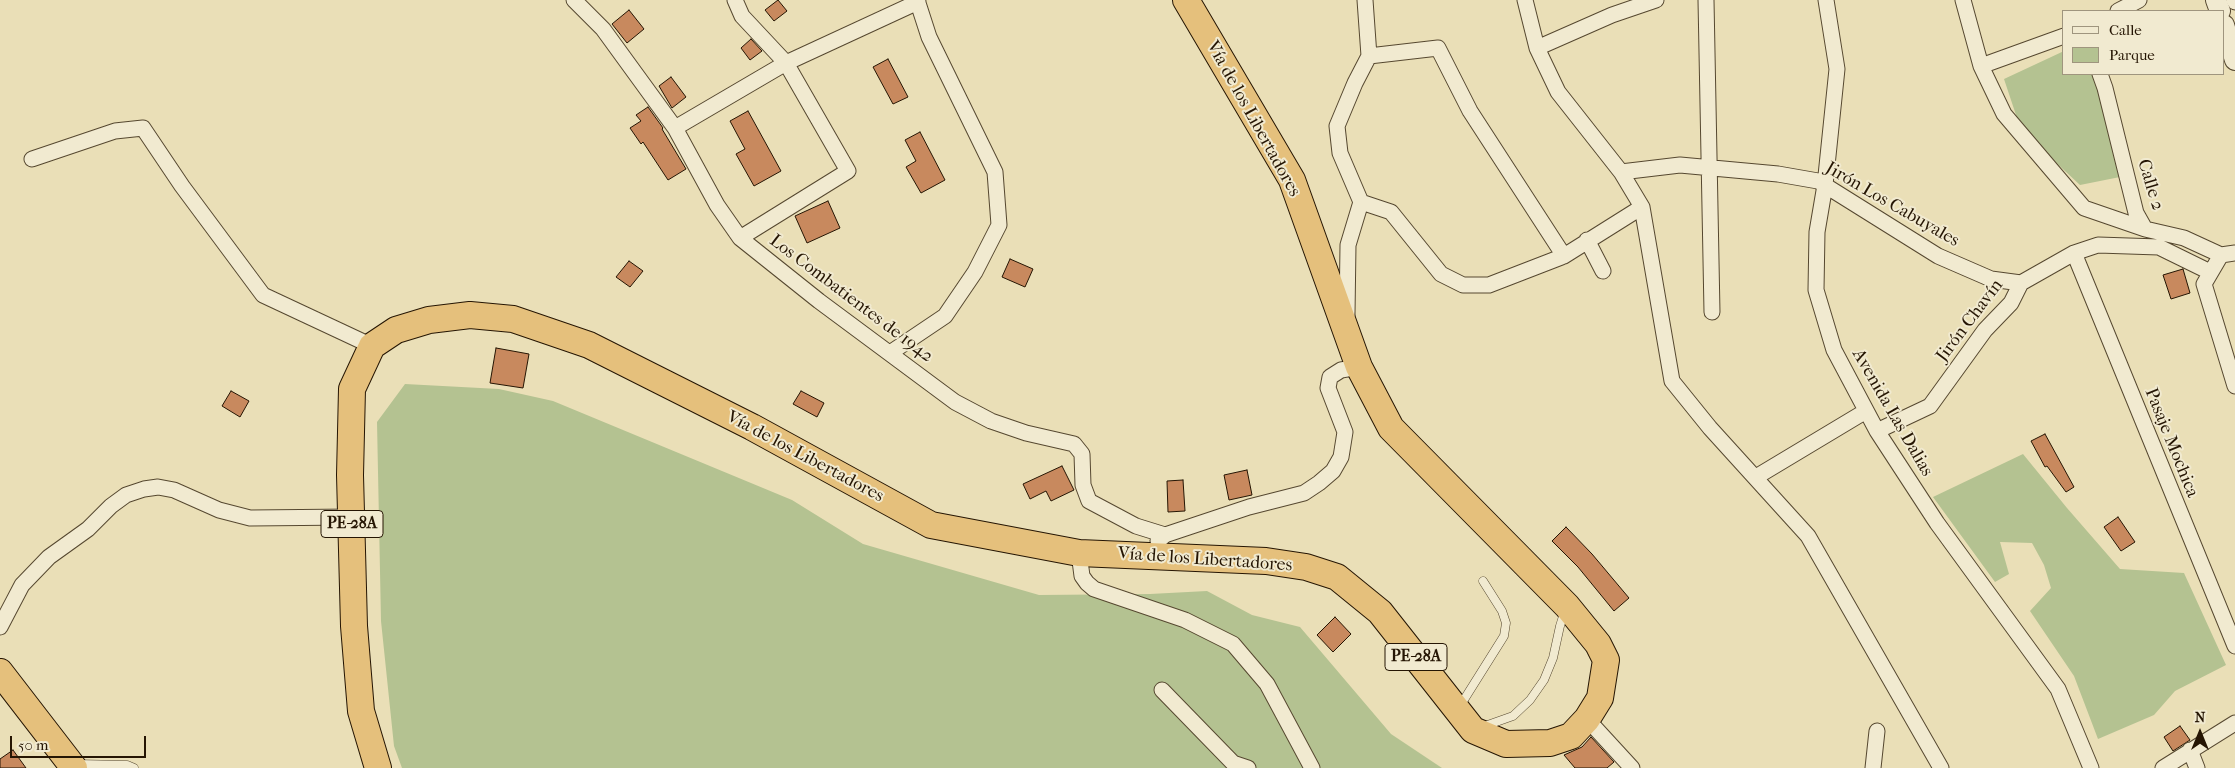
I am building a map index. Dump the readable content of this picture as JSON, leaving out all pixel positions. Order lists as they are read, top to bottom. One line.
{"streets":{"highway":["Vía de los Libertadores","PE-28A"],"street":["Calle 2","Jirón Los Cabuyales","Los Combatientes de 1942","Jirón Chavín","Avenida Las Dalias","Pasaje Mochica"]},"crossings":[["Vía de los Libertadores","PE-28A"],["Jirón Los Cabuyales","Jirón Chavín"],["Jirón Los Cabuyales","Avenida Las Dalias"],["Jirón Chavín","Avenida Las Dalias"],["Jirón Chavín","Pasaje Mochica"]],"legend":["Calle","Parque"],"scale_bar":"50 m","north":"top"}
